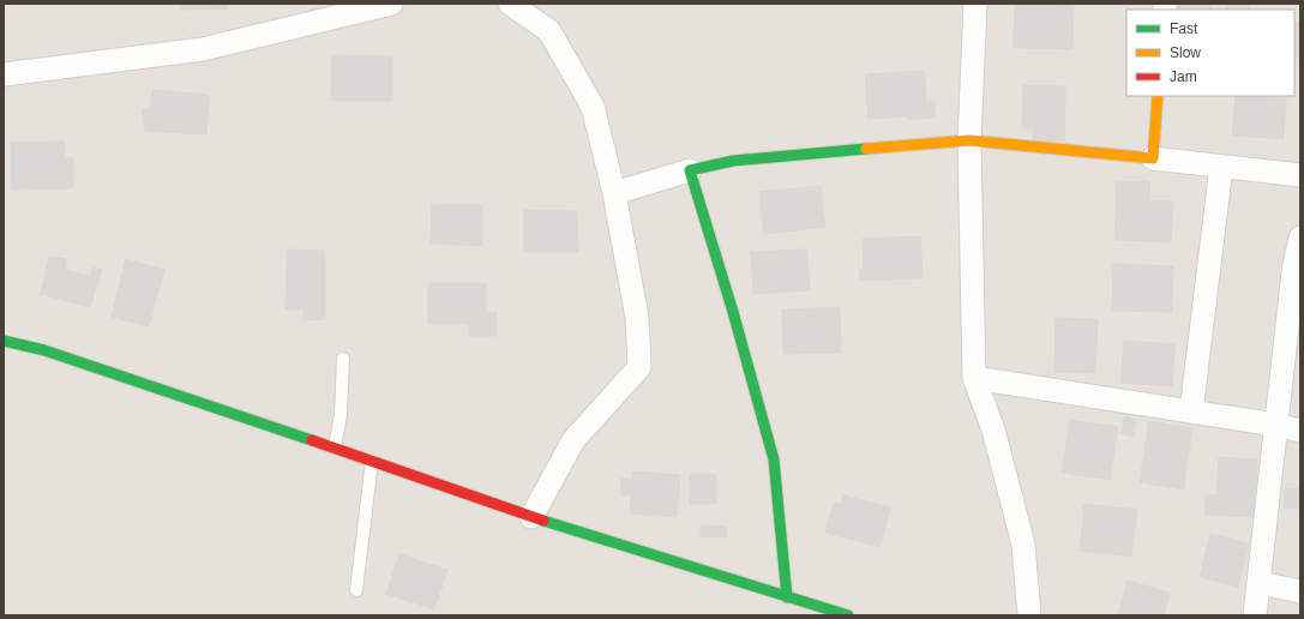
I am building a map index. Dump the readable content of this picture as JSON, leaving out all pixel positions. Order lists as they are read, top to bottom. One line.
{"legend":["Fast","Slow","Jam"]}
